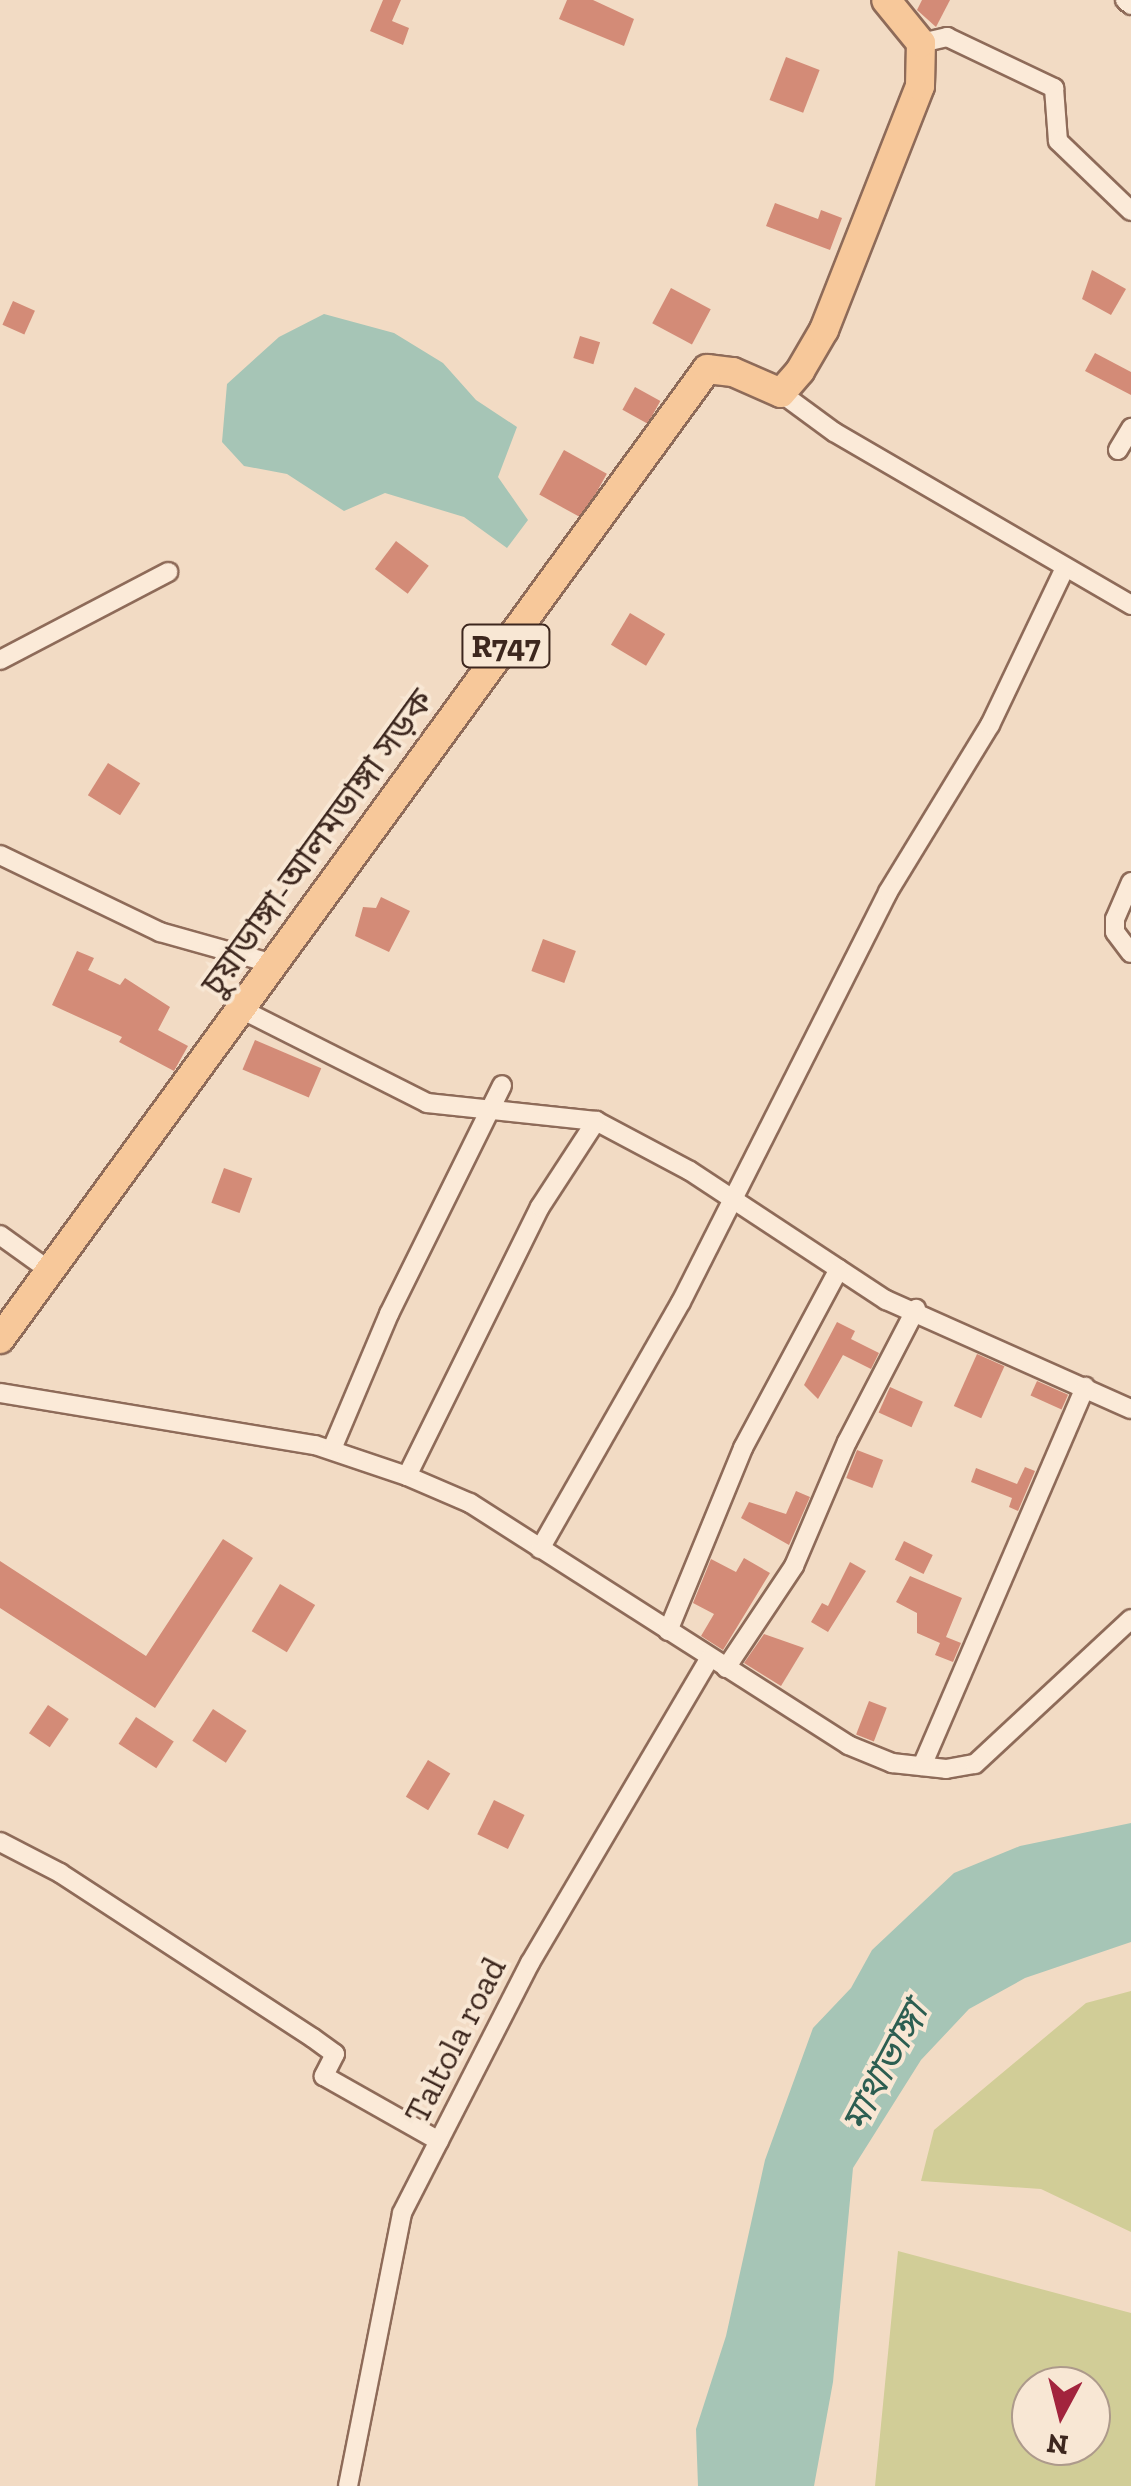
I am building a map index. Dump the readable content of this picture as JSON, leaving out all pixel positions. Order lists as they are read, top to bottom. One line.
{"streets":{"main road":["R747","চুয়াডাঙ্গা-আলমডাঙ্গা সড়ক"],"street":["Taltola road"]},"water":["মাথাভাঙ্গা"],"north":"bottom"}
